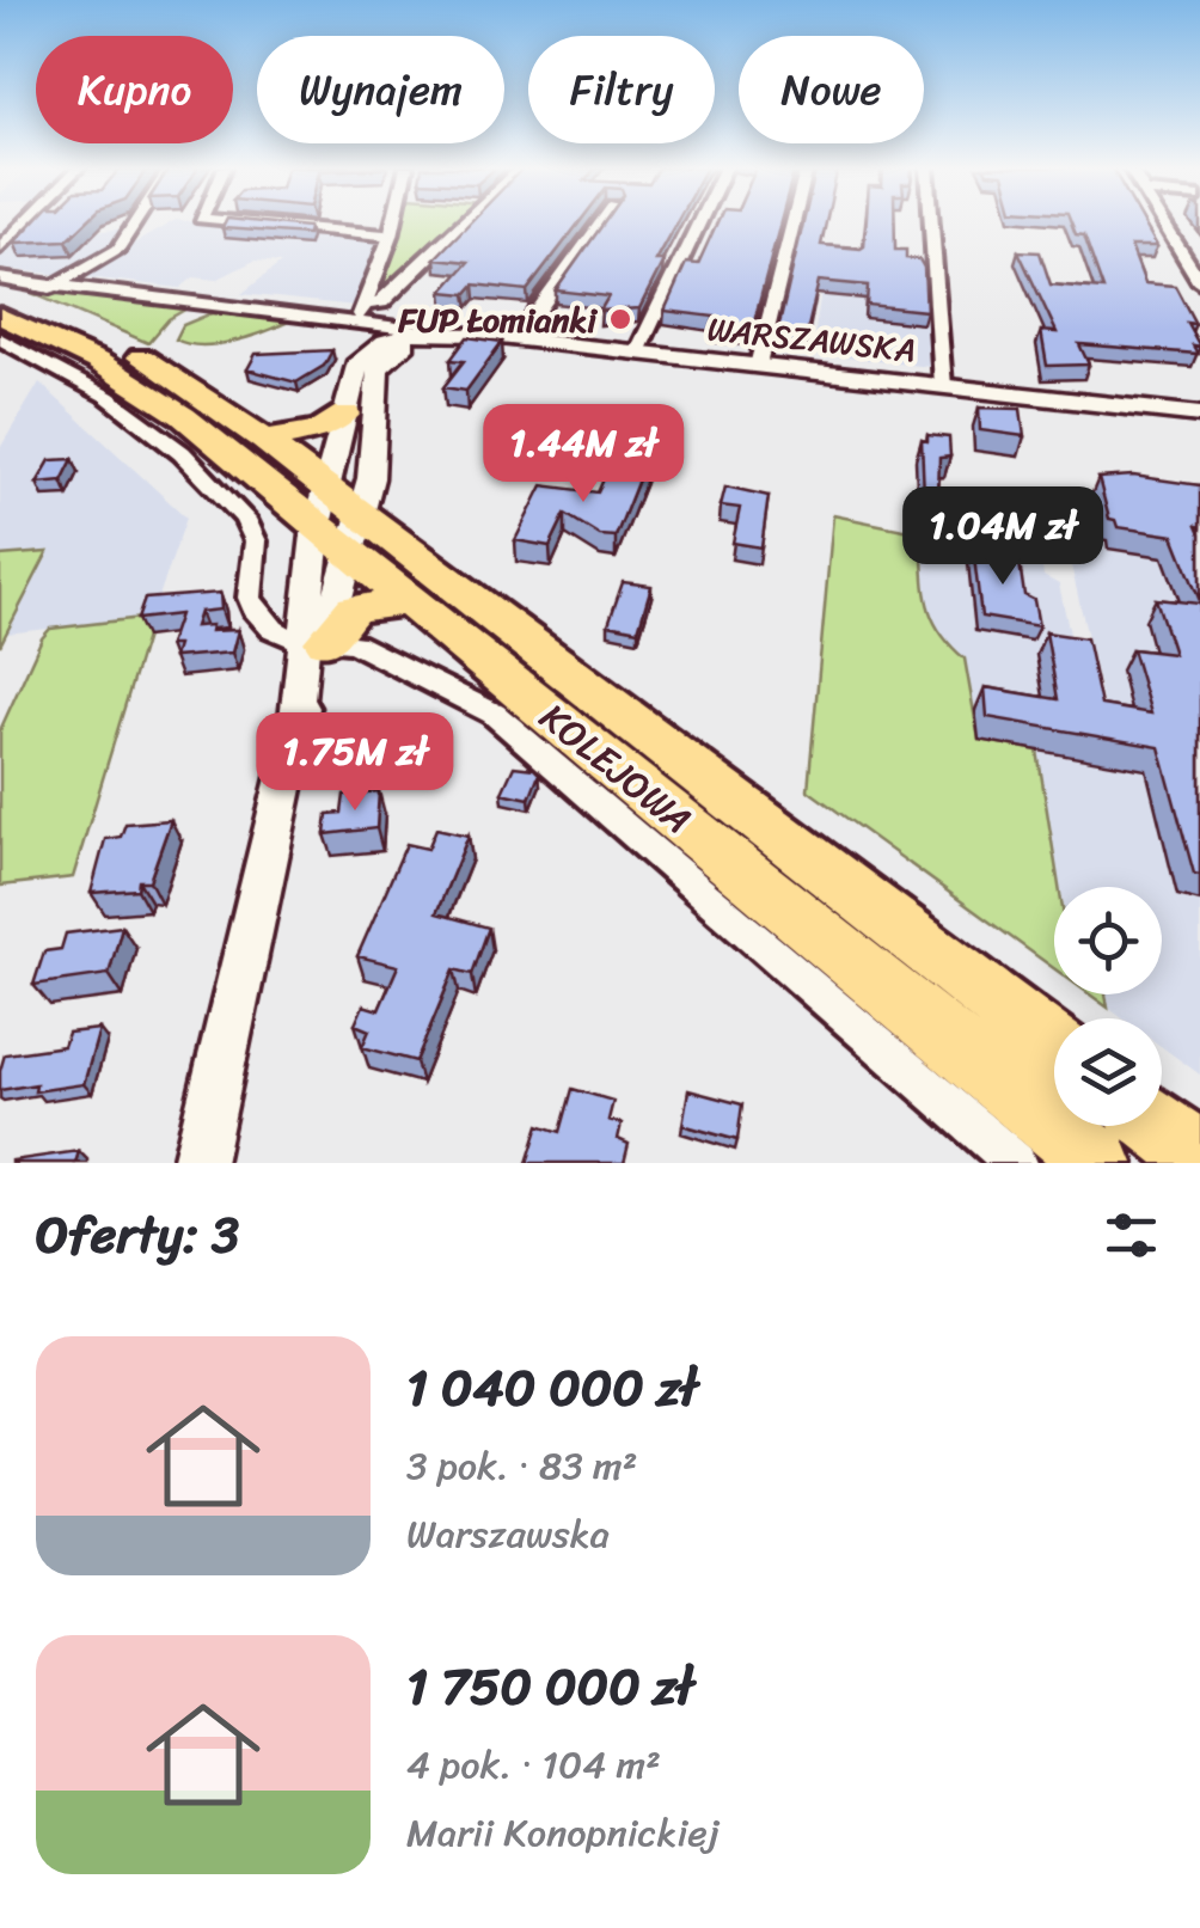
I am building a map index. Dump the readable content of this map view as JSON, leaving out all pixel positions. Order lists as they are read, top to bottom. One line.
{"streets":{"highway":["KOLEJOWA"],"street":["WARSZAWSKA"]},"places":["FUP Łomianki"],"page":{"chip":["Kupno","Wynajem","Filtry","Nowe"],"price":["1.44M zł","1.04M zł","1.75M zł"],"heading":"Oferty: 3","list":[{"name":"1 040 000 zł","note":"3 pok. · 83 m² · Warszawska"},{"name":"1 750 000 zł","note":"4 pok. · 104 m² · Marii Konopnickiej"}]}}
